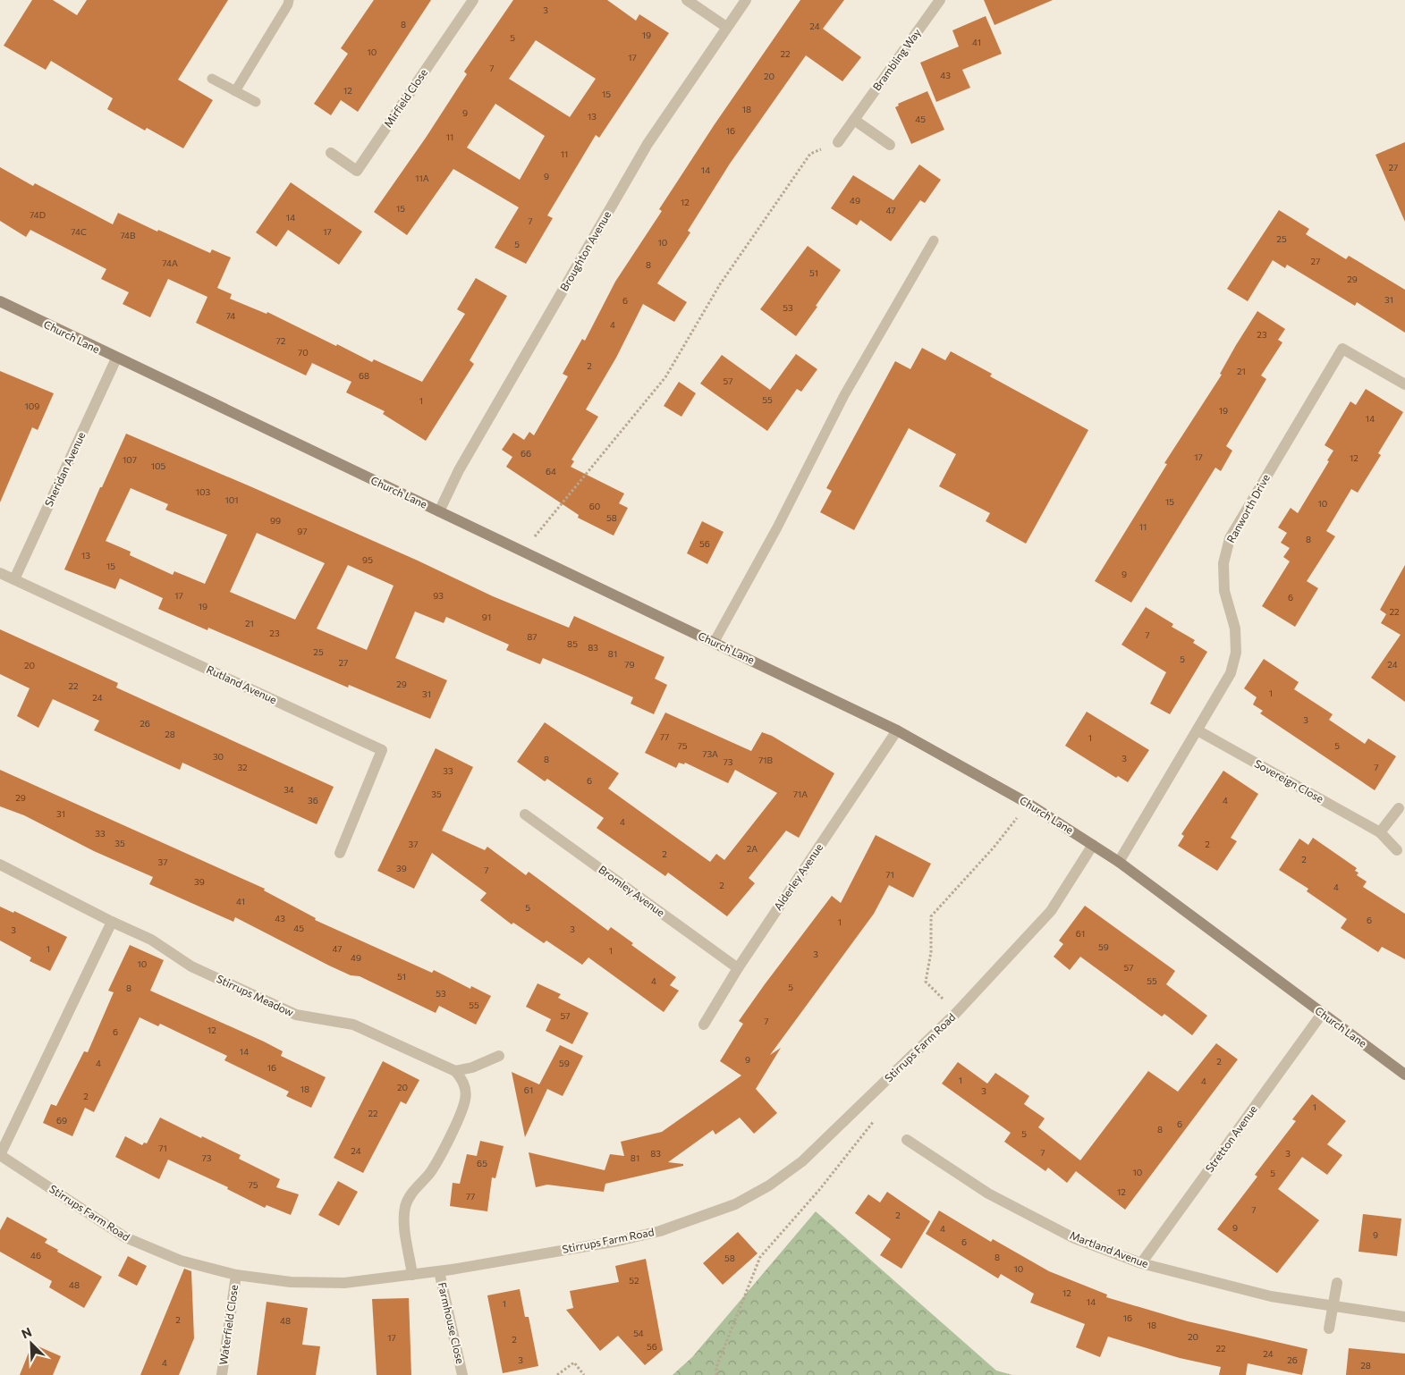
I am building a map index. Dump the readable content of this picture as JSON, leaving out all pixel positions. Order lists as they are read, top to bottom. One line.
{"streets":{"main road":["Church Lane"],"street":["Brambling Way","Mirfield Close","Broughton Avenue","Sheridan Avenue","Ranworth Drive","Rutland Avenue","Sovereign Close","Alderley Avenue","Bromley Avenue","Stirrups Meadow","Stirrups Farm Road","Stretton Avenue","Martland Avenue","Farmhouse Close","Waterfield Close"]},"crossings":[["Broughton Avenue","Church Lane"],["Church Lane","Sheridan Avenue"],["Church Lane","Ranworth Drive"],["Church Lane","Alderley Avenue"],["Church Lane","Stirrups Farm Road"],["Church Lane","Stretton Avenue"],["Sheridan Avenue","Rutland Avenue"],["Ranworth Drive","Sovereign Close"],["Alderley Avenue","Bromley Avenue"],["Stirrups Farm Road","Farmhouse Close"],["Stirrups Farm Road","Waterfield Close"],["Stretton Avenue","Martland Avenue"]],"house_numbers":["3","8","24","19","5","41","10","22","17","7","43","20","12","15","18","9","13","45","16","11","11","27","14","9","11A","49","12","15","47","74D","14","7","74C","17","74B","25","10","5","27","74A","8","51","29","31","6","53","74","4","23","72","70","2","21","68","57","55","1","109","19","14","66","17","12","107","105","64","103","101","15","10","60","58","99","11","97","8","56","13","95","15","9","17","93","6","19","22","91","21","23","7","87","85","83","25","81","5","27","79","24","20","29","22","1","31","24","3","26","28","77","1","75","5","73A","30","3","8","71B","73","32","7","33","6","34","35","71A","29","36","4","31","4","33","35","37","2","2A","2","2","37","39","7","71","39","2","4","41","5","43","6","1","45","3","3","61","59","1","47","1","3","49","10","57","51","4","55","5","8","53","55","57","7","12","6","14","9","2","4","59","16","1","4","20","18","61","3","2","1","22","69","6","8","5","71","24","7","83","3","73","81","65","10","5","75","12","77","7","2","9","4","9","6","46","8","58","10","52","48","12","14","1","16","2","48","18","54","20","17","2","56","22","24","3","26","4","28"],"north":"top left"}
